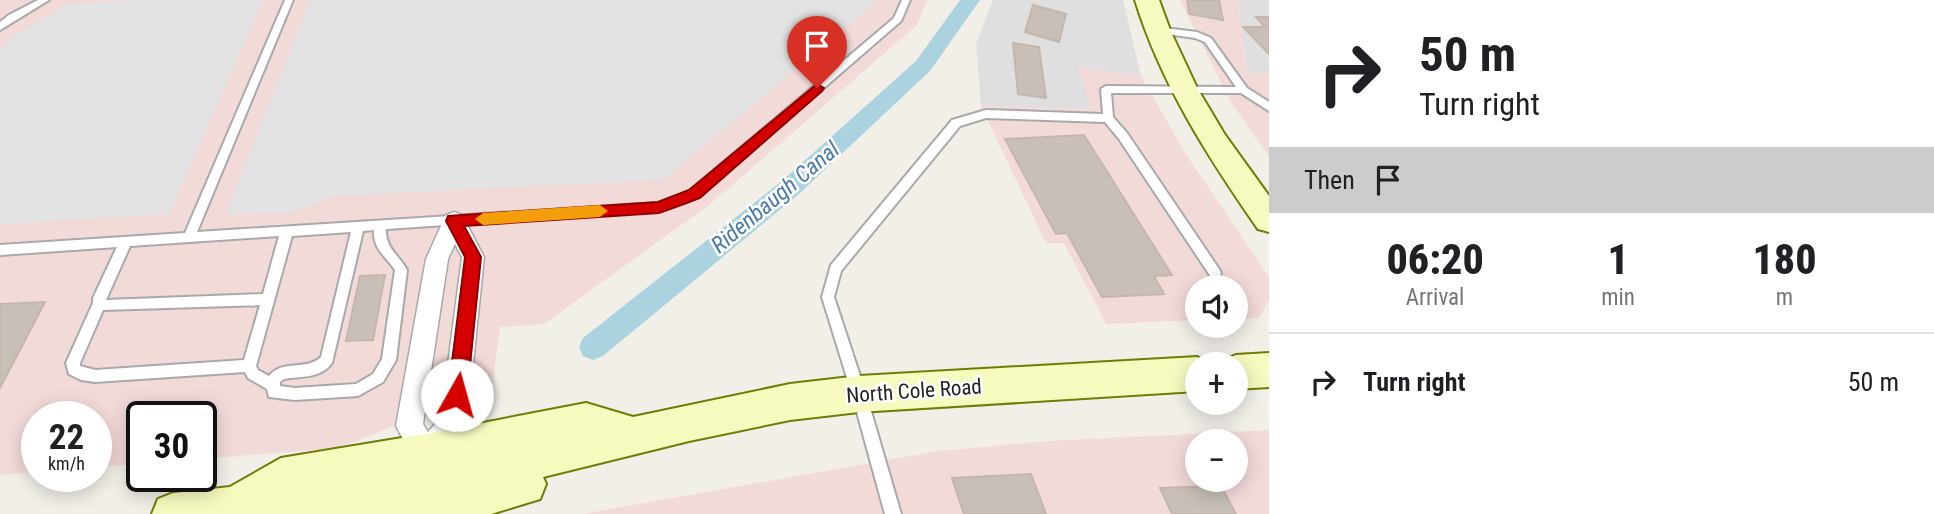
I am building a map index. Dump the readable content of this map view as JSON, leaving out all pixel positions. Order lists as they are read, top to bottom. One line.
{"streets":{"main road":["North Cole Road"]},"water":["Ridenbaugh Canal"],"page":{"turn":["50 m","Turn right"],"then":"Then","eta":["06:20","Arrival","1","min","180","m"],"map_buttons":["+","−"],"list":[{"name":"Turn right","value":"50 m"}],"speed":"22 km/h","limit":"30"}}
